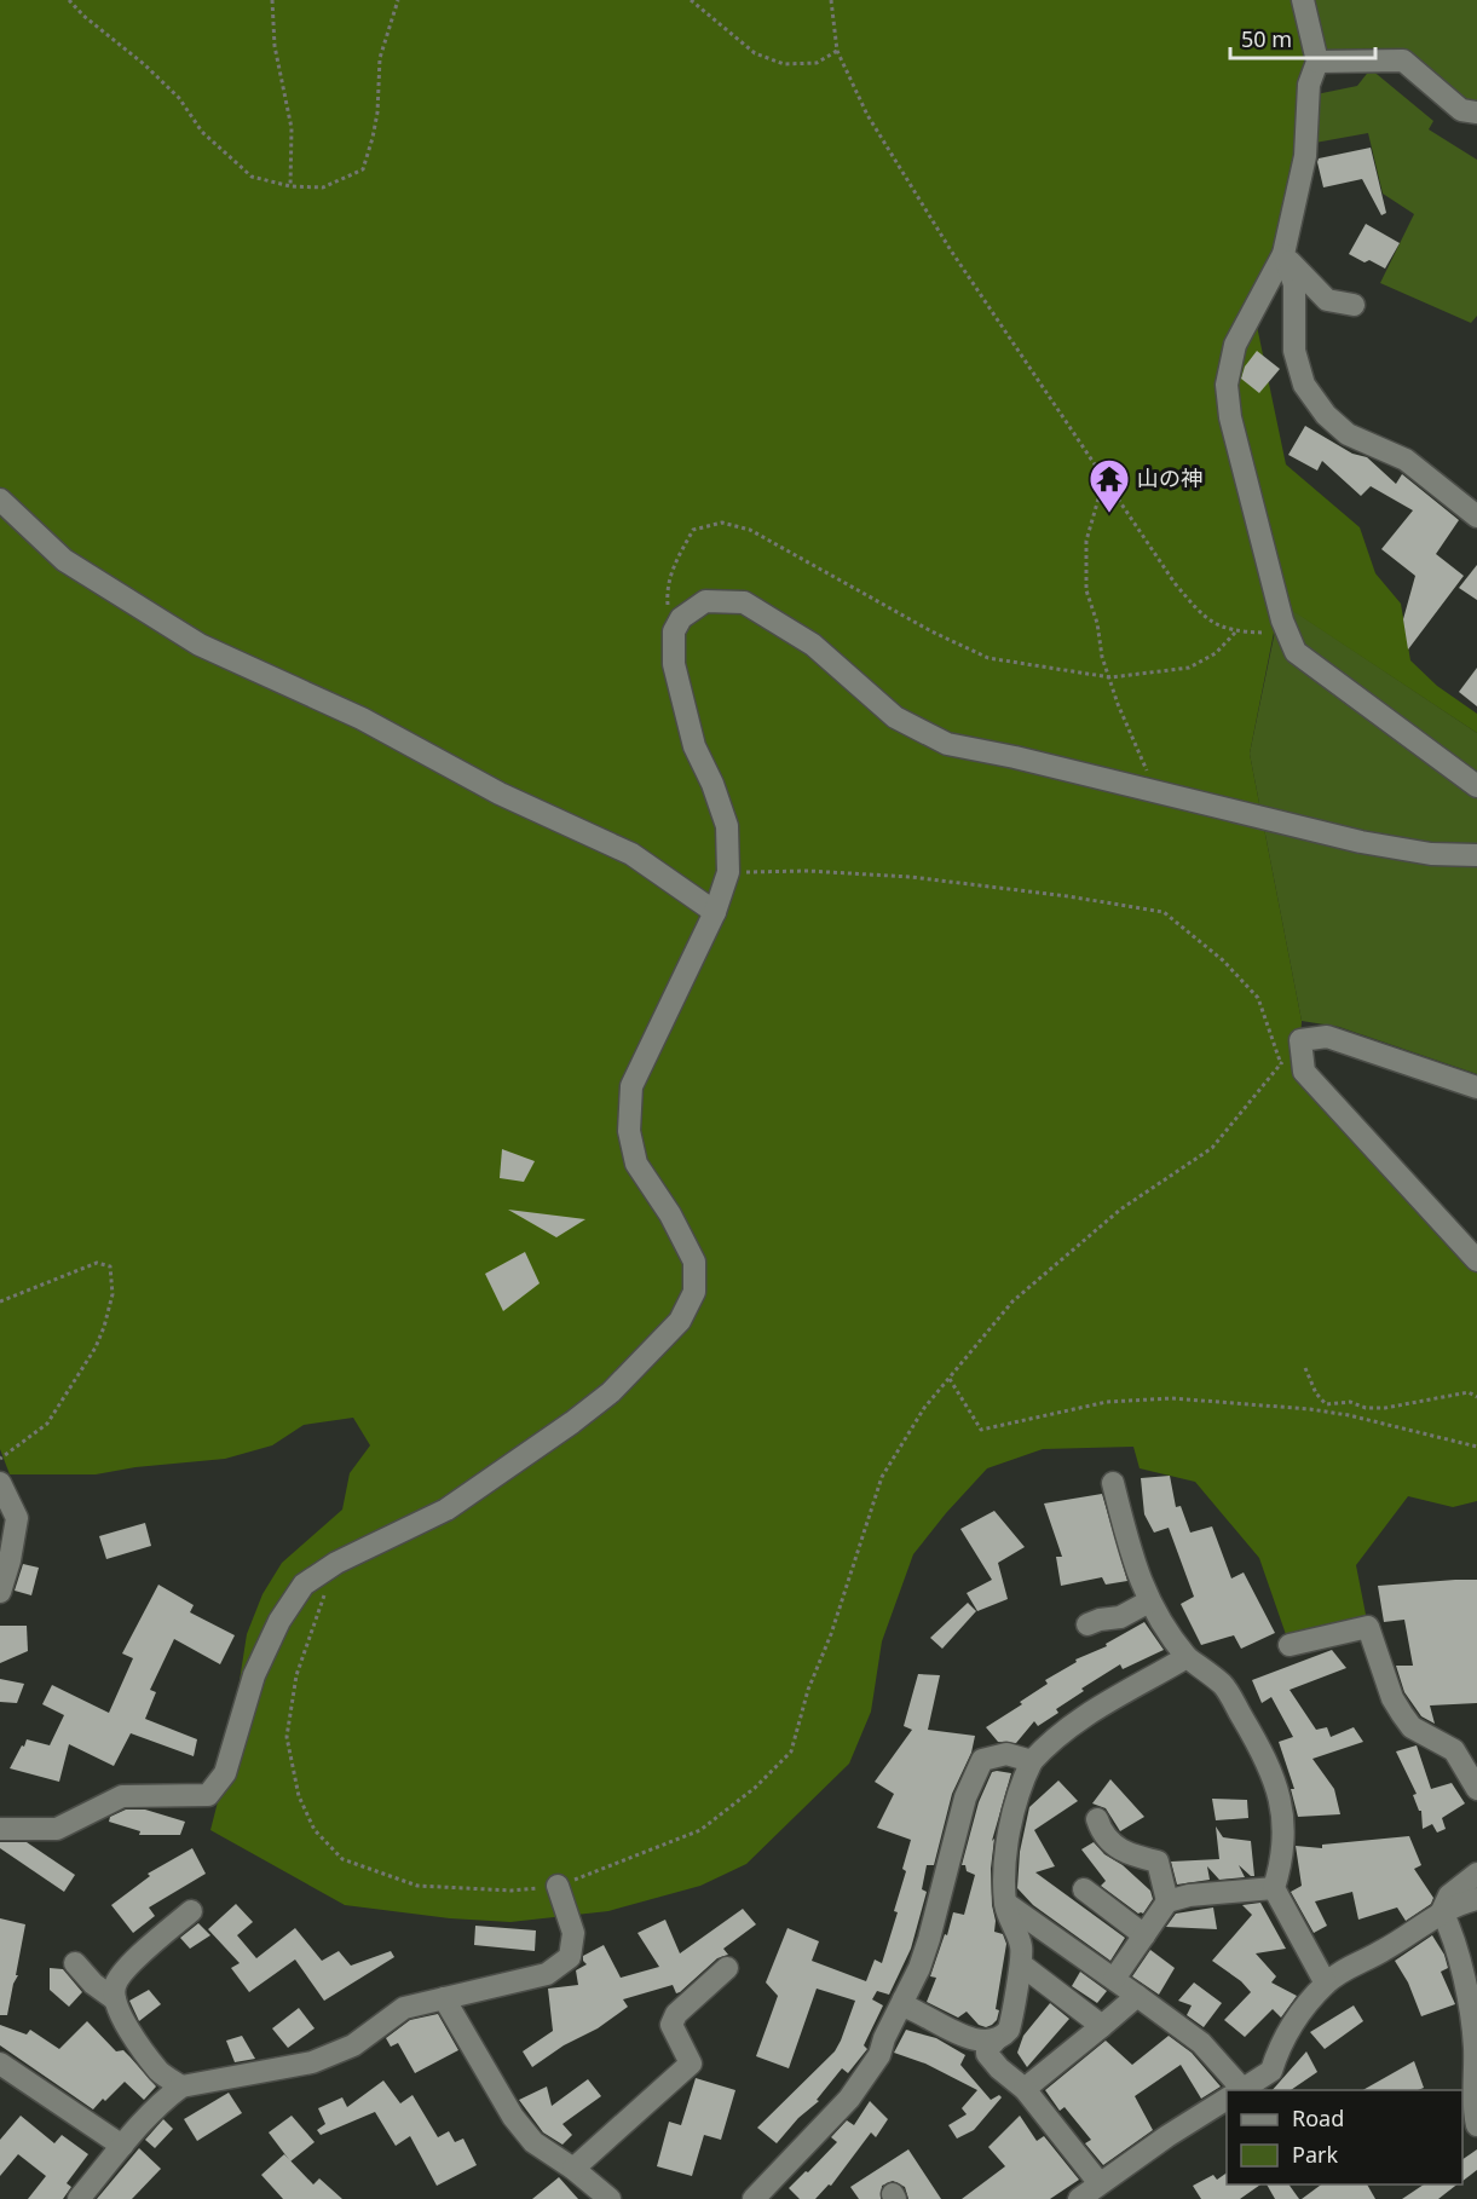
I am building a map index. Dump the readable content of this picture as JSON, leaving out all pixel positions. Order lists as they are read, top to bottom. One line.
{"places":{"temple":["山の神"]},"legend":["Road","Park"],"scale_bar":"50 m"}
